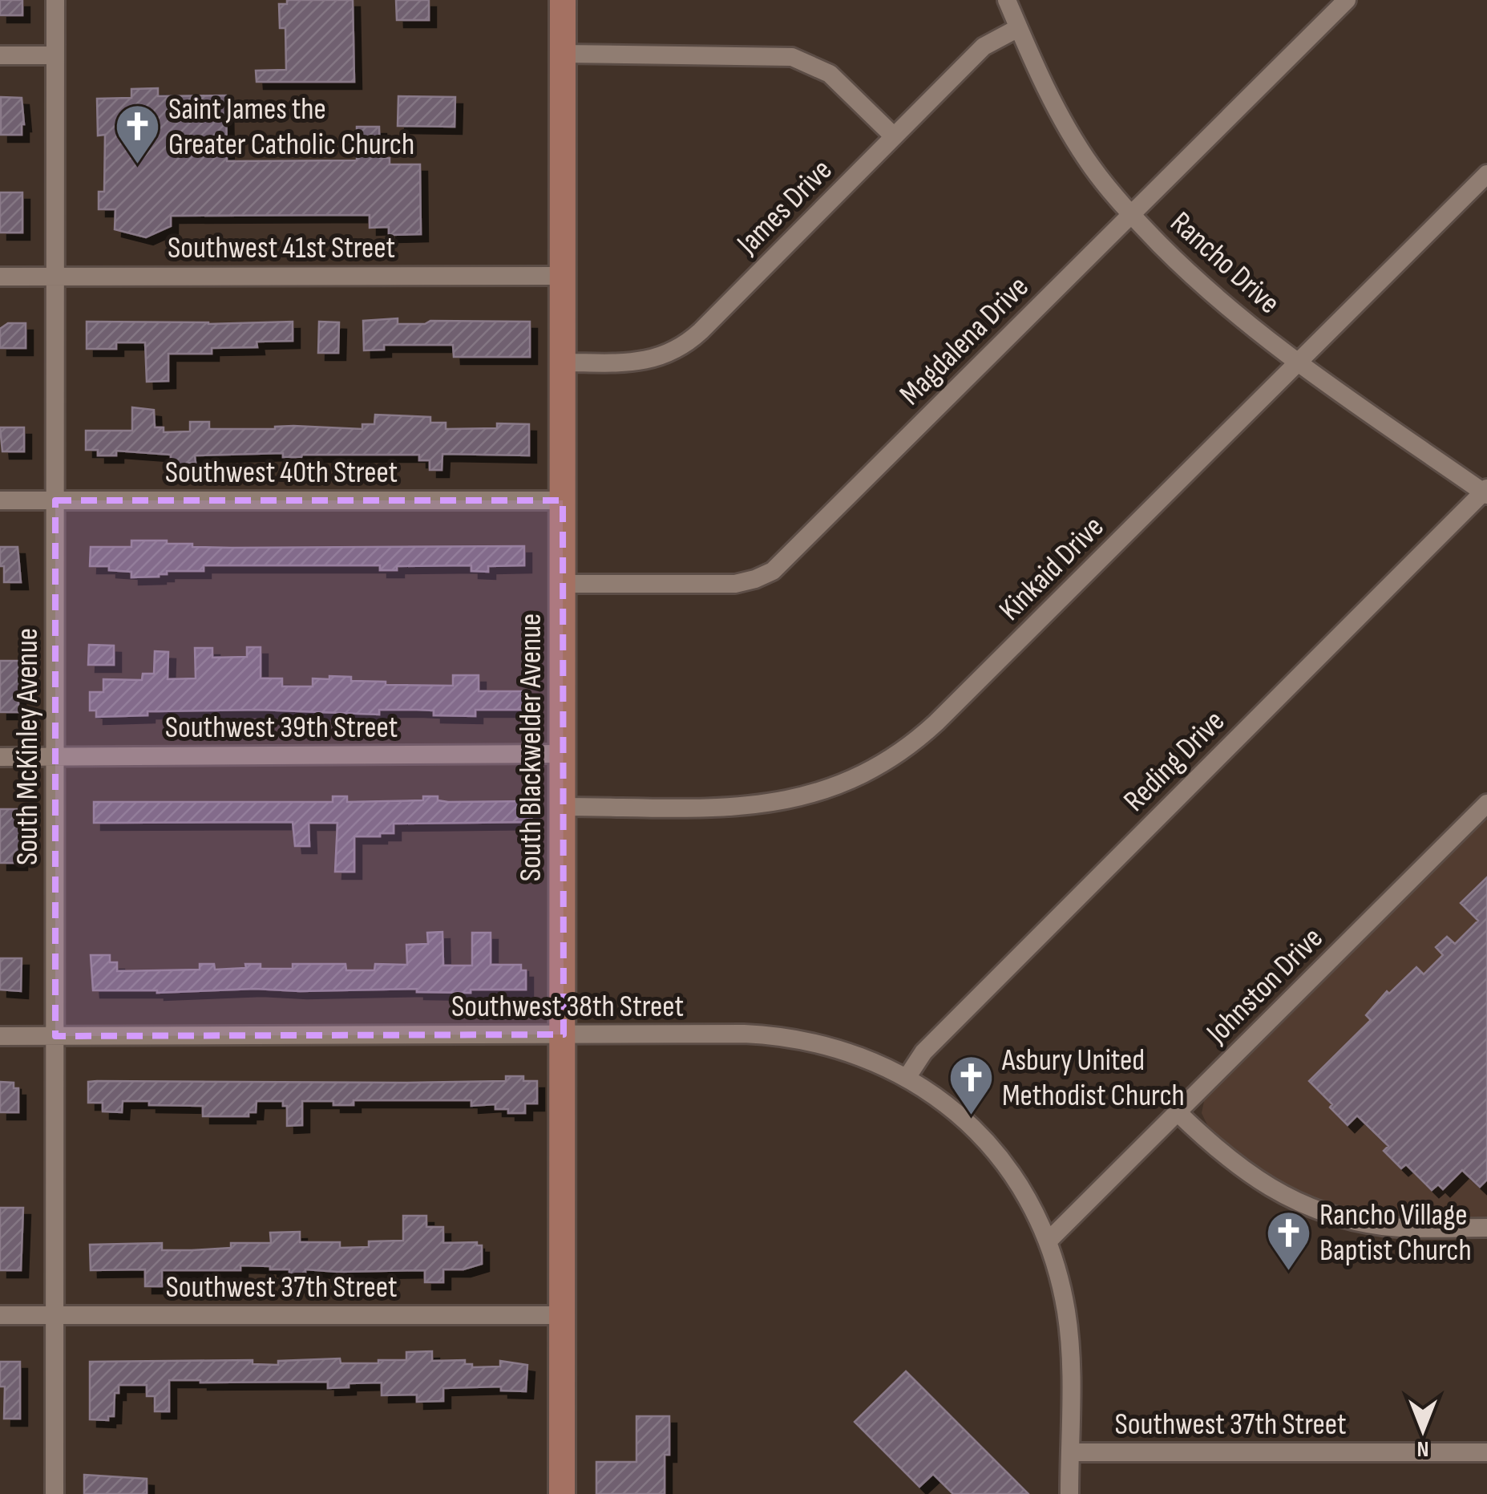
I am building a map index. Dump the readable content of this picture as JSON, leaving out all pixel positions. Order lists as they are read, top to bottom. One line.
{"streets":{"street":["James Drive","Southwest 41st Street","Rancho Drive","Magdalena Drive","Southwest 40th Street","Kinkaid Drive","Southwest 39th Street","South McKinley Avenue","South Blackwelder Avenue","Reding Drive","Johnston Drive","Southwest 38th Street","Southwest 37th Street"]},"crossings":[["James Drive","Rancho Drive"],["James Drive","South Blackwelder Avenue"],["Southwest 41st Street","South McKinley Avenue"],["Southwest 41st Street","South Blackwelder Avenue"],["Rancho Drive","Magdalena Drive"],["Rancho Drive","Kinkaid Drive"],["Rancho Drive","Reding Drive"],["Magdalena Drive","South Blackwelder Avenue"],["Southwest 40th Street","South McKinley Avenue"],["Southwest 40th Street","South Blackwelder Avenue"],["Kinkaid Drive","South Blackwelder Avenue"],["Southwest 39th Street","South McKinley Avenue"],["Southwest 39th Street","South Blackwelder Avenue"],["South McKinley Avenue","Southwest 38th Street"],["South McKinley Avenue","Southwest 37th Street"],["South Blackwelder Avenue","Southwest 38th Street"],["South Blackwelder Avenue","Southwest 37th Street"],["Reding Drive","Southwest 38th Street"],["Johnston Drive","Southwest 38th Street"],["Southwest 38th Street","Southwest 37th Street"]],"places":{"church":["Saint James the Greater Catholic Church","Asbury United Methodist Church","Rancho Village Baptist Church"]},"north":"bottom"}
